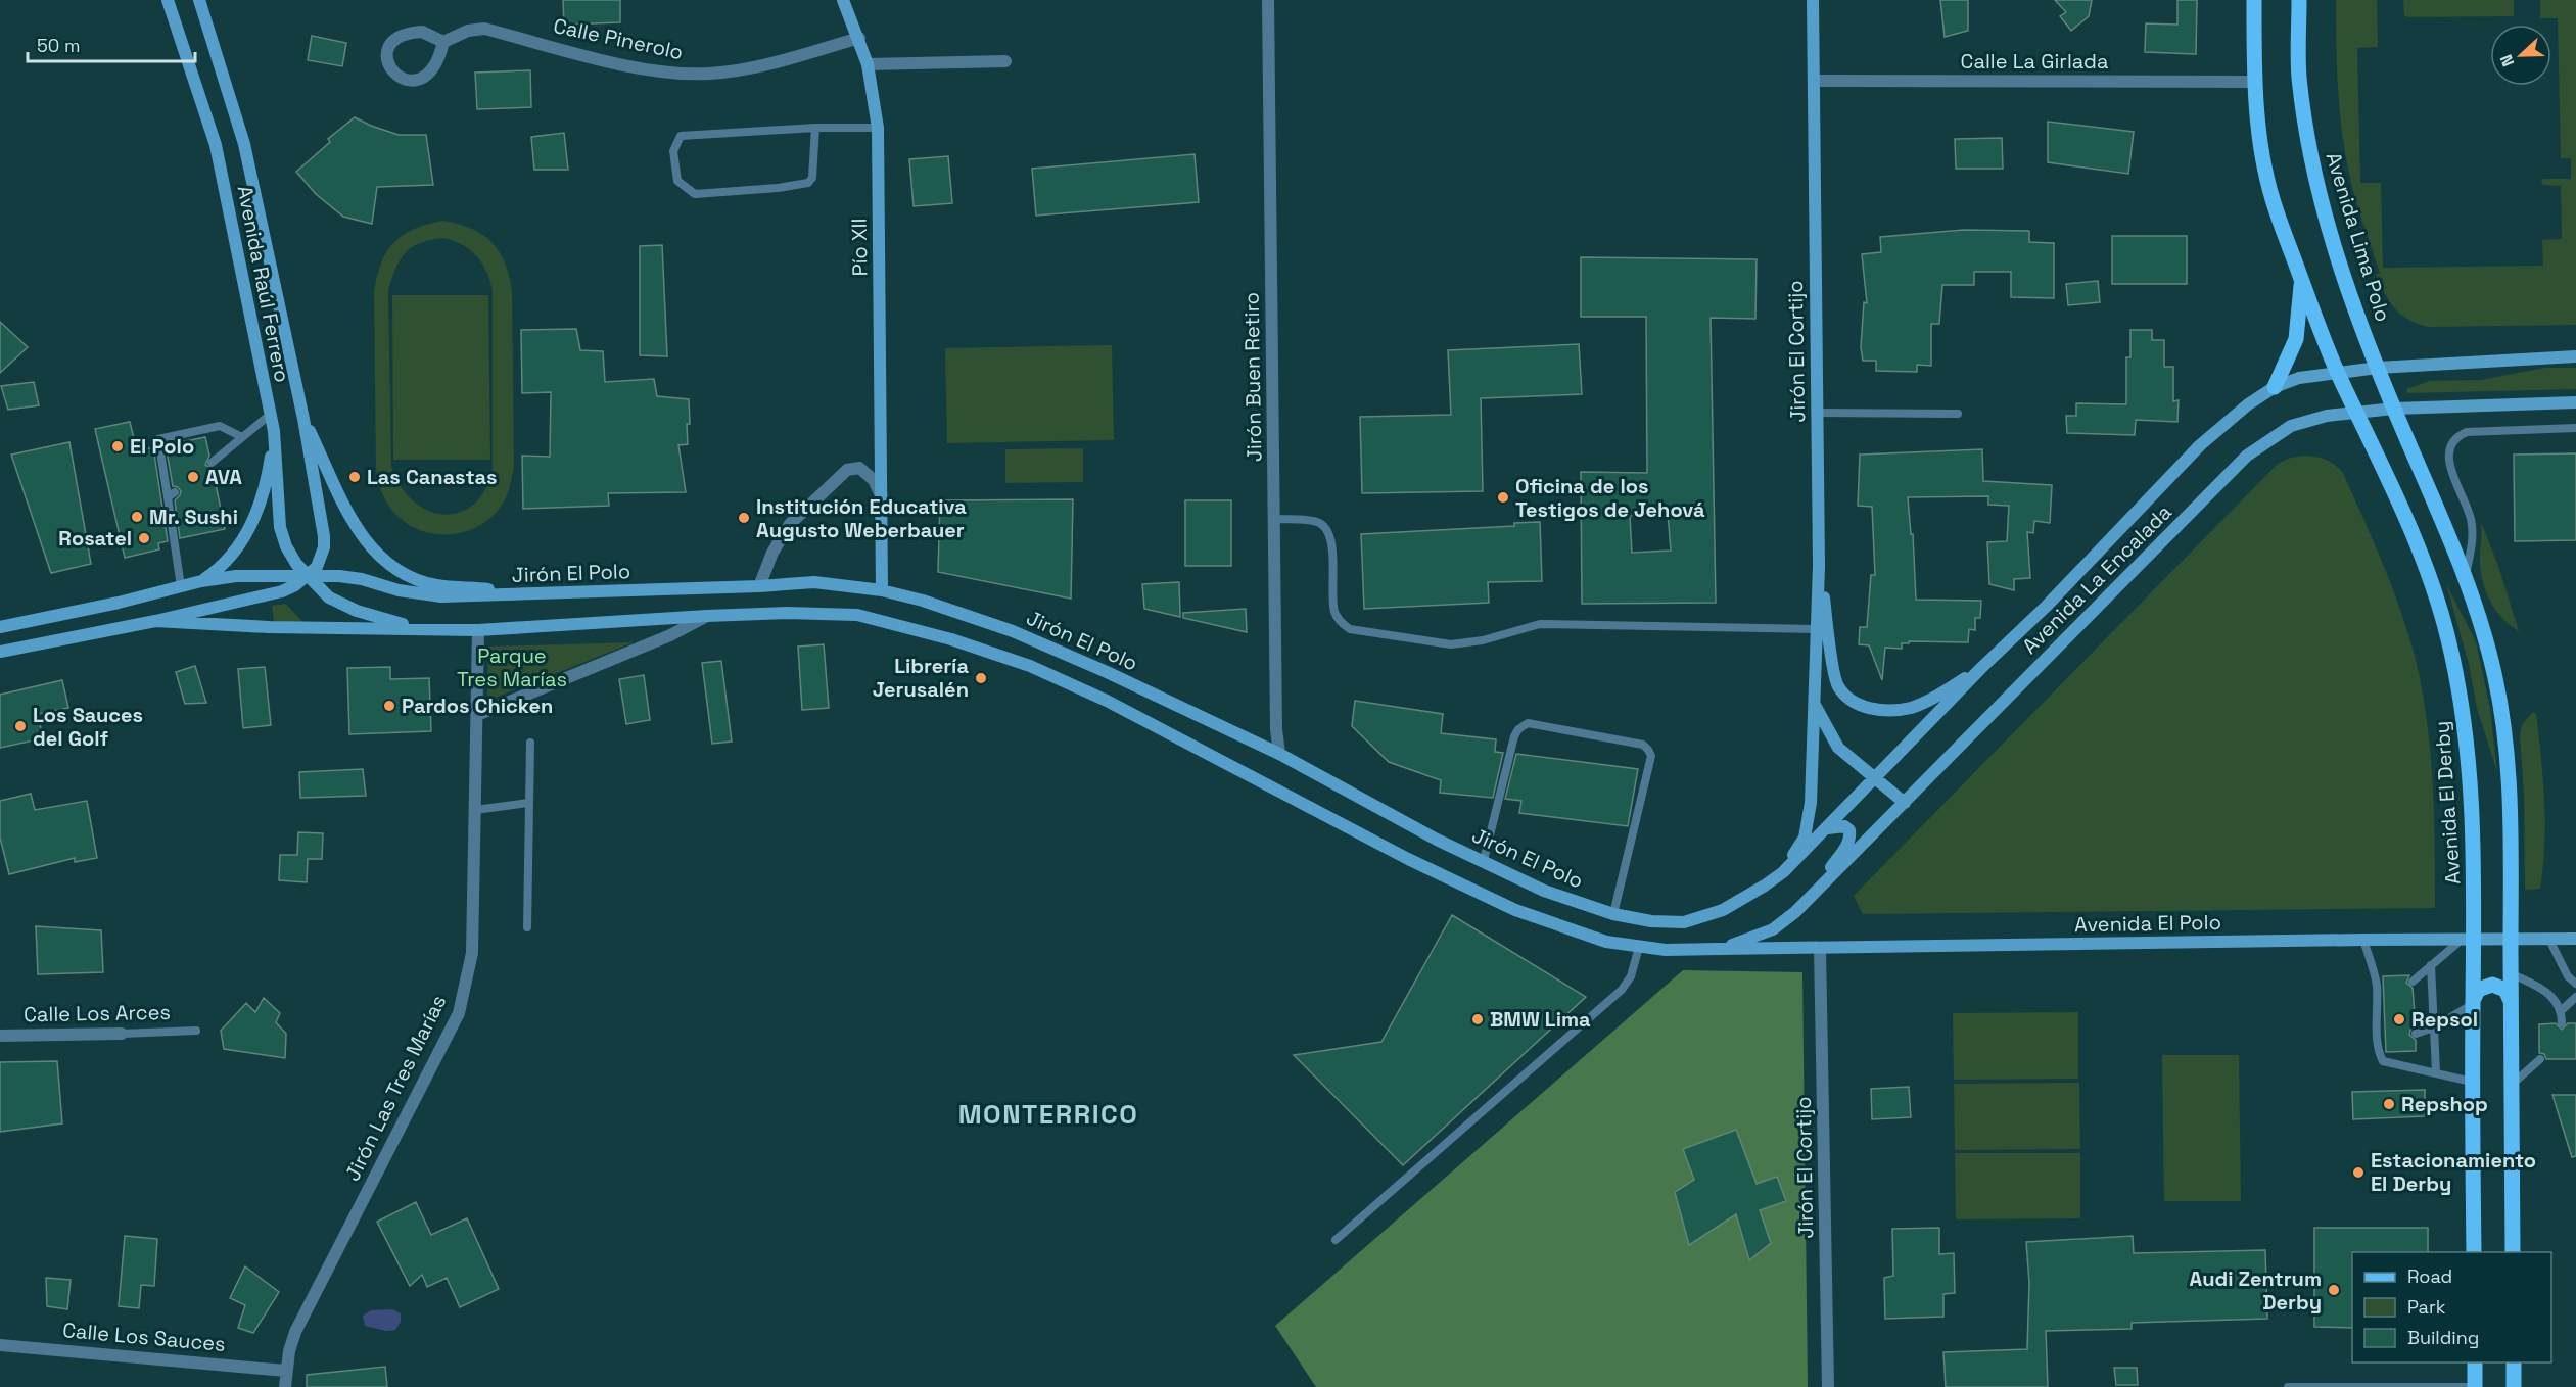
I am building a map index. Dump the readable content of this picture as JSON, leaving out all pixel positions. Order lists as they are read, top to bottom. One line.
{"streets":{"main road":["Avenida Lima Polo","Pío XII","Avenida Raúl Ferrero","Jirón El Cortijo","Jirón El Polo","Avenida La Encalada","Avenida El Derby","Avenida El Polo"],"street":["Calle Pinerolo","Calle La Girlada","Jirón Buen Retiro","Calle Los Arces","Jirón Las Tres Marías","Calle Los Sauces"]},"crossings":[["Calle Pinerolo","Pío XII"],["Calle La Girlada","Jirón El Cortijo"],["Avenida Lima Polo","Avenida La Encalada"],["Pío XII","Jirón El Polo"],["Avenida Raúl Ferrero","Jirón El Polo"],["Jirón El Cortijo","Jirón El Polo"],["Jirón El Cortijo","Avenida La Encalada"],["Jirón El Cortijo","Avenida El Polo"],["Jirón Buen Retiro","Jirón El Polo"],["Jirón El Polo","Avenida La Encalada"],["Avenida La Encalada","Avenida El Derby"],["Avenida La Encalada","Avenida El Polo"],["Avenida El Derby","Avenida El Polo"],["Jirón Las Tres Marías","Calle Los Sauces"]],"districts":["MONTERRICO"],"parks":["Parque Tres Marías"],"places":["El Polo","AVA","Las Canastas","Oficina de los Testigos de Jehová","Mr. Sushi","Institución Educativa Augusto Weberbauer","Rosatel","Librería Jerusalén","Pardos Chicken","Los Sauces del Golf","BMW Lima","Repsol","Repshop","Estacionamiento El Derby","Audi Zentrum Derby"],"legend":["Road","Park","Building"],"scale_bar":"50 m","north":"left"}
